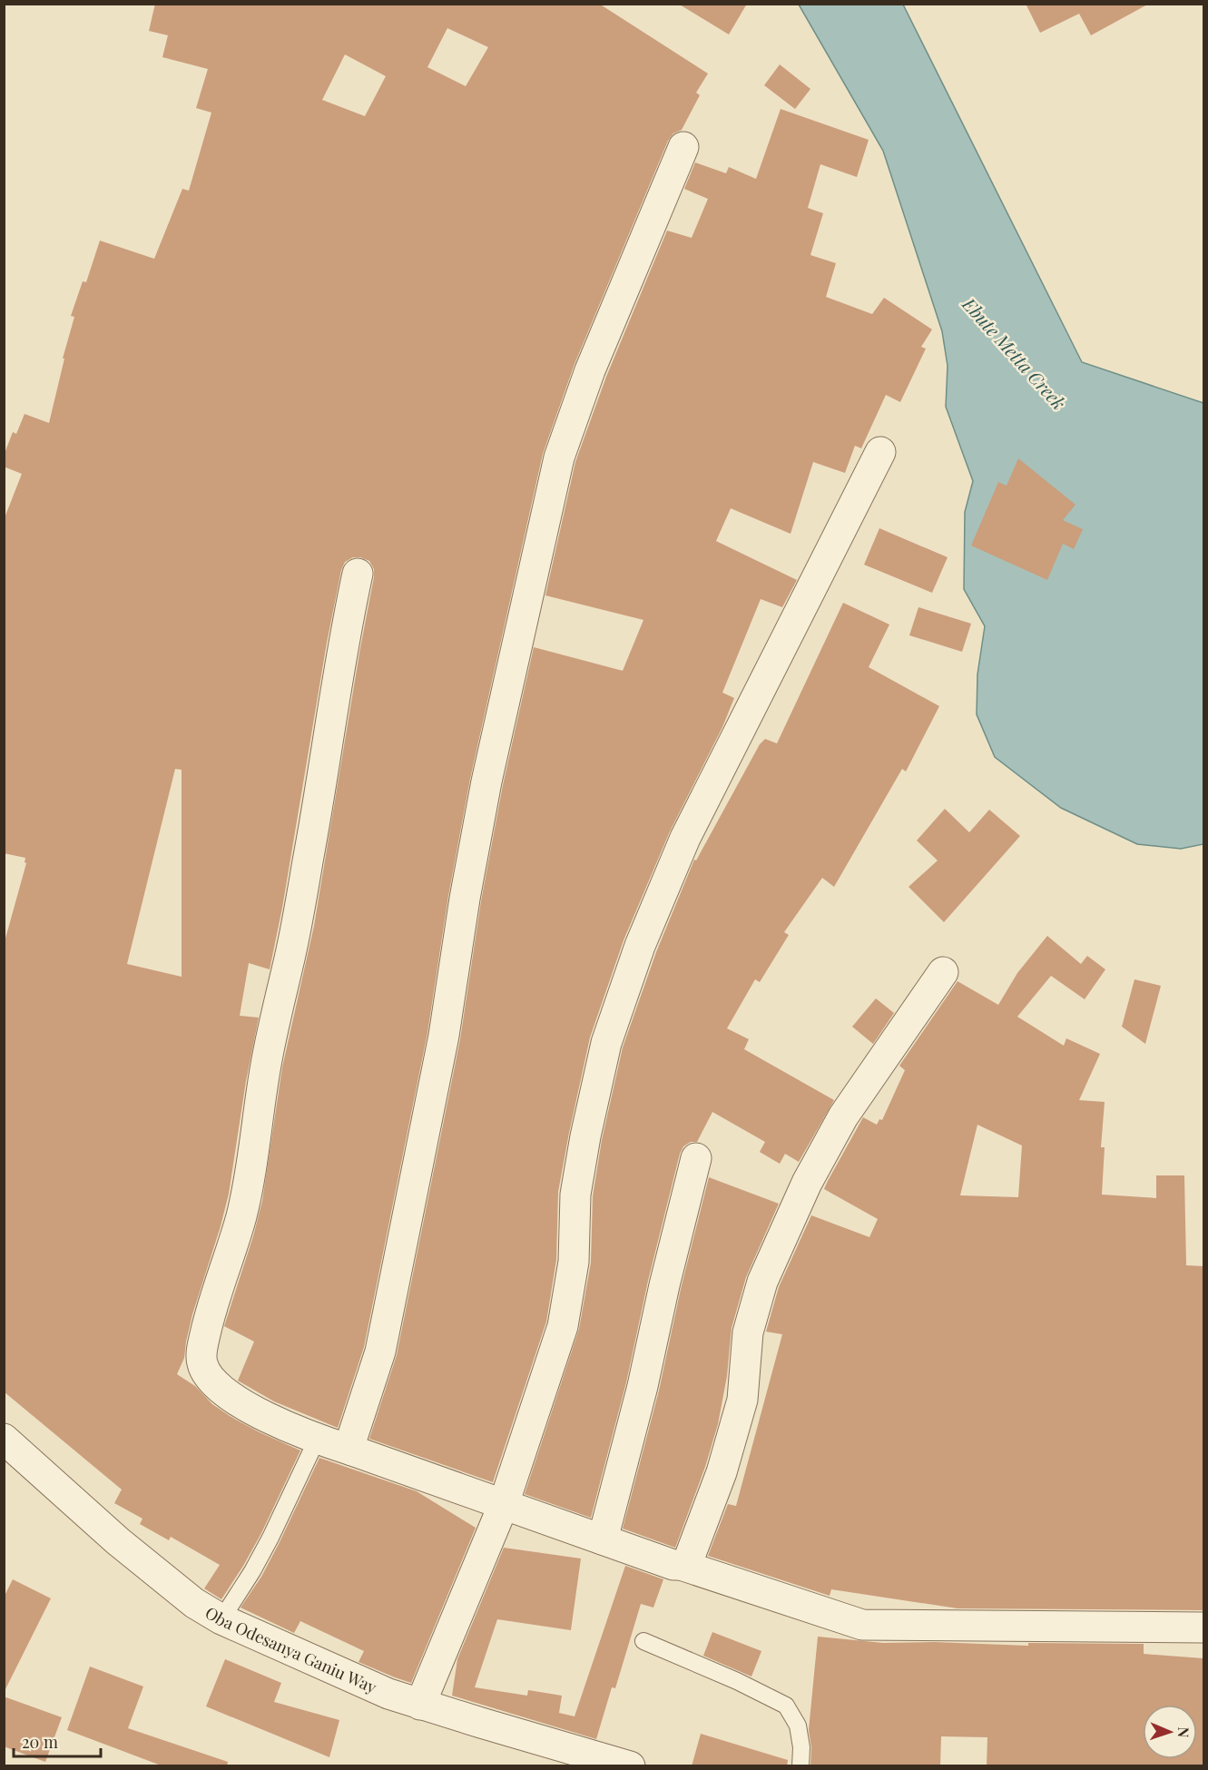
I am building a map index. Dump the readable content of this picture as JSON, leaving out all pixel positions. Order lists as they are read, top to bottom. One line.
{"streets":{"street":["Oba Odesanya Ganiu Way"]},"water":["Ebute Metta Creek"],"scale_bar":"20 m","north":"right"}
